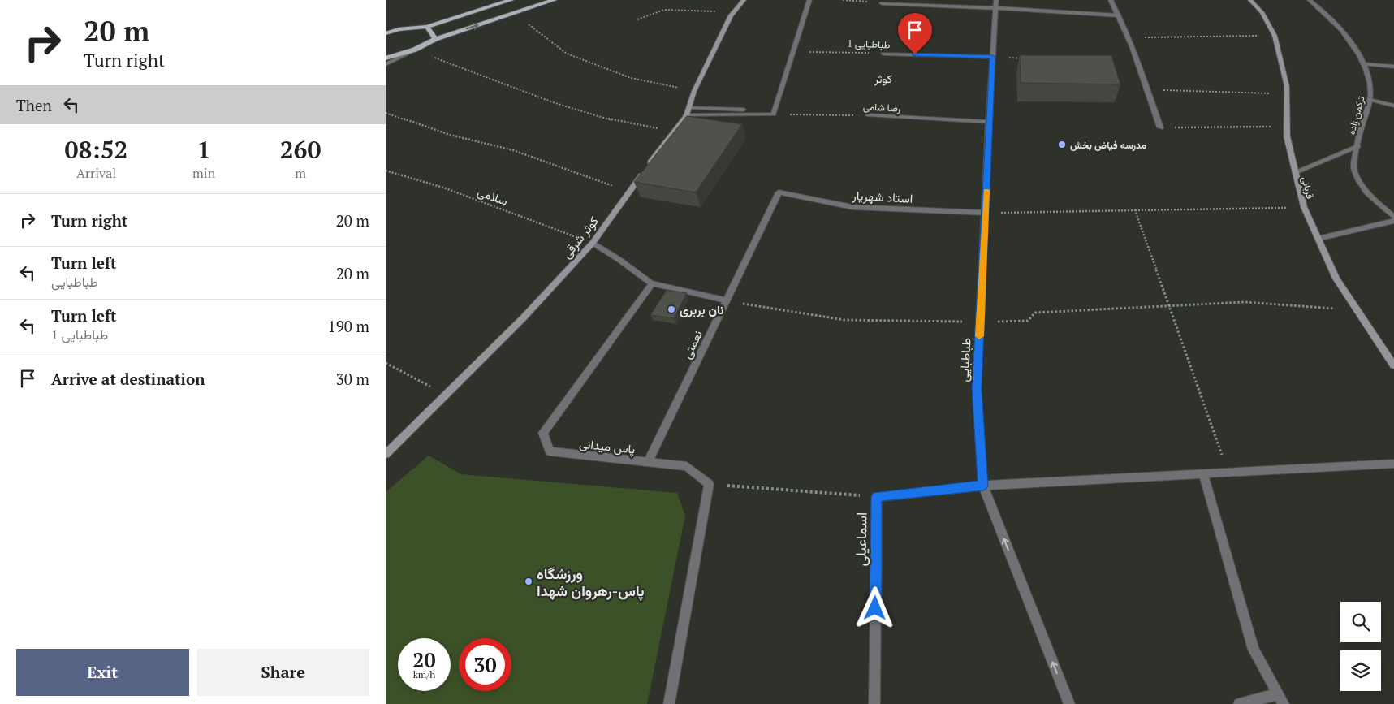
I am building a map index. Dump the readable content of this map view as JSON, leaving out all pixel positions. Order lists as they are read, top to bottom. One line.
{"streets":{"main road":["قربانی","کوثر شرقی"],"street":["طباطبایی 1","رضا شامی","ترکمن زاده","استاد شهریار","نعمتی","طباطبایی","پاس میدانی","اسماعیلی"],"path":["سلامی"]},"crossings":[["طباطبایی 1","طباطبایی"],["رضا شامی","طباطبایی"],["سلامی","کوثر شرقی"],["استاد شهریار","نعمتی"],["استاد شهریار","طباطبایی"],["نعمتی","پاس میدانی"]],"districts":["کوثر"],"places":["مدرسه فیاض بخش","نان بربری","ورزشگاه پاس-رهروان شهدا"],"page":{"turn":["20 m","Turn right"],"then":"Then","eta":["08:52","Arrival","1","min","260","m"],"list":[{"name":"Turn right","value":"20 m"},{"name":"Turn left","note":"طباطبایی","value":"20 m"},{"name":"Turn left","note":"طباطبایی 1","value":"190 m"},{"name":"Arrive at destination","value":"30 m"}],"speed":"20 km/h","limit":"30","buttons":["Exit","Share"]}}
